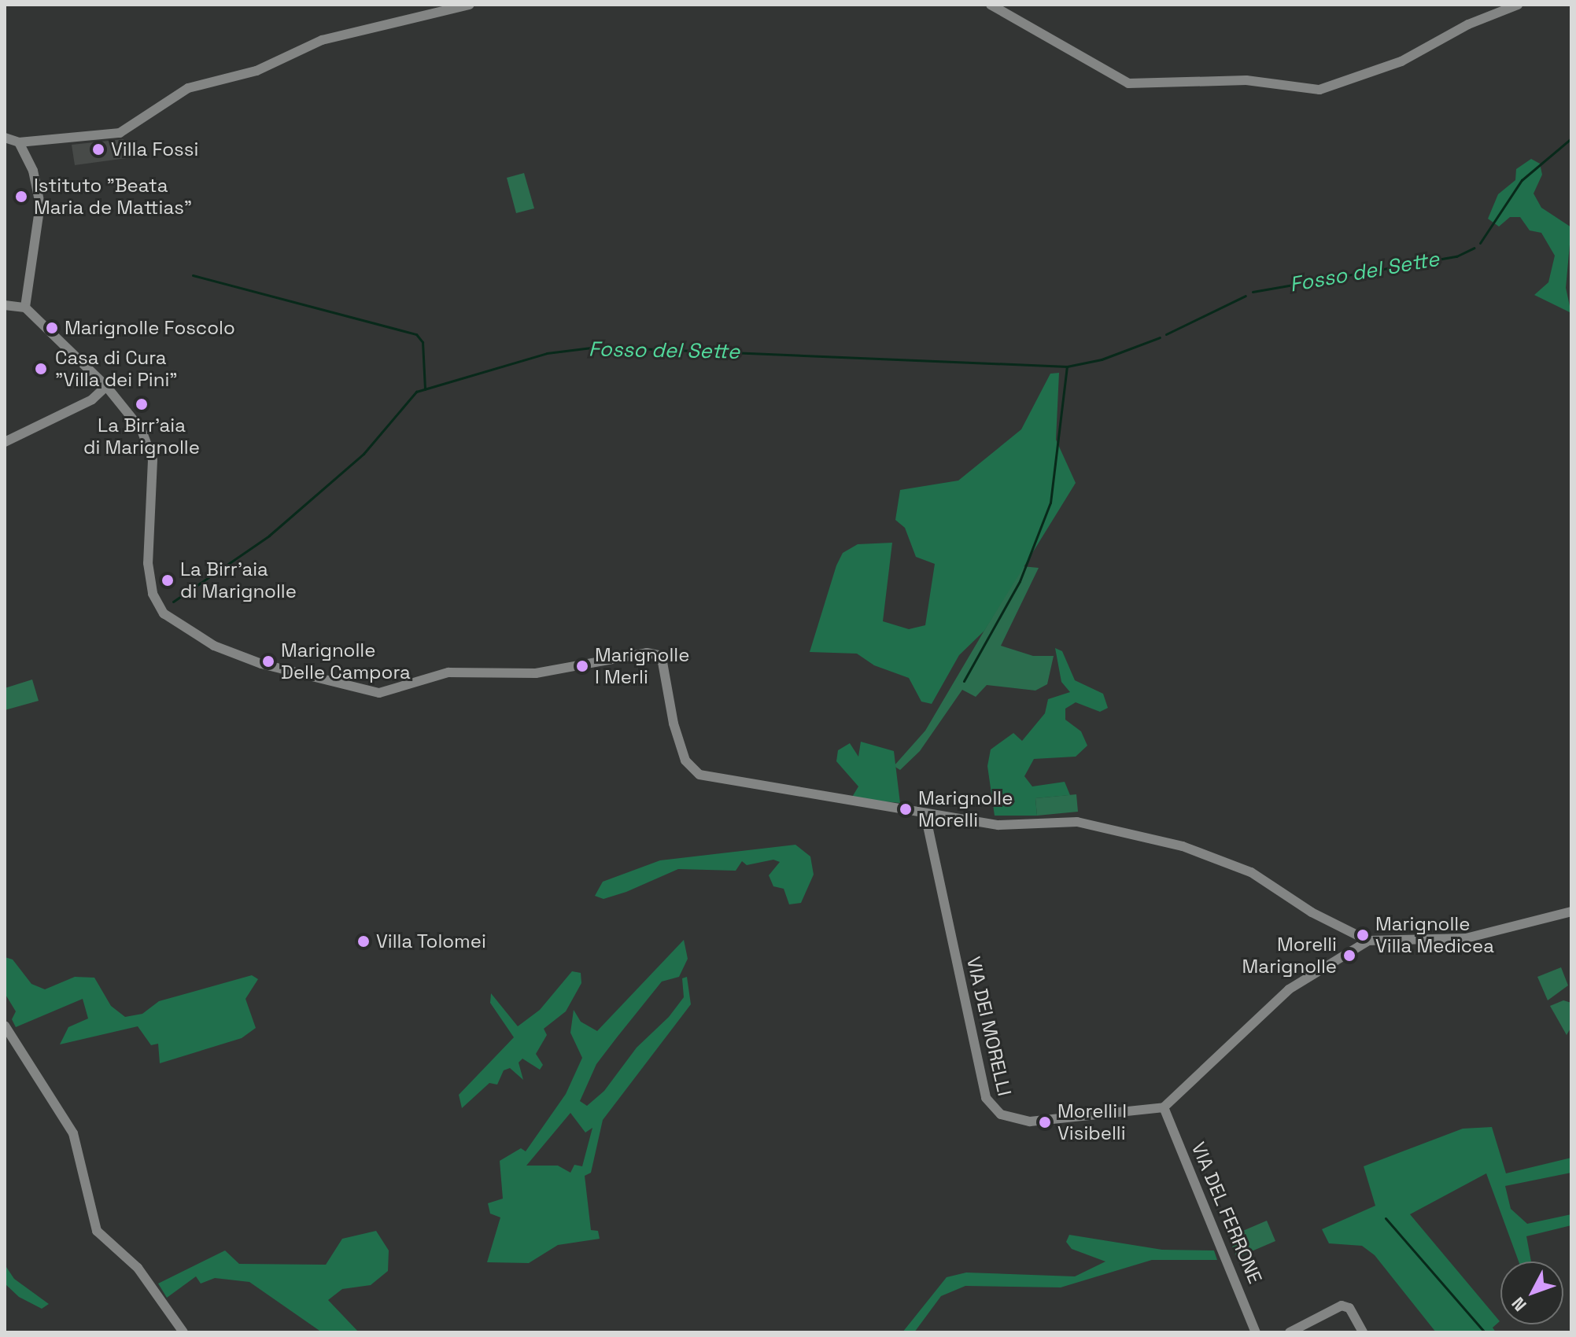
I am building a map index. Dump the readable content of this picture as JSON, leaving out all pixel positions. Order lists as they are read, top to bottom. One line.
{"streets":{"street":["VIA DEI MORELLI","VIA DEL FERRONE"]},"crossings":[["VIA DEI MORELLI","VIA DEL FERRONE"]],"water":["Fosso del Sette"],"places":["Villa Fossi","Istituto \"Beata Maria de Mattias\"","Marignolle Foscolo","Casa di Cura \"Villa dei Pini\"","La Birr’aia di Marignolle","La Birr'aia di Marignolle","Marignolle Delle Campora","Marignolle I Merli","Marignolle Morelli","Marignolle Villa Medicea","Villa Tolomei","Morelli Marignolle","Morelli I Visibelli"],"north":"bottom left"}
